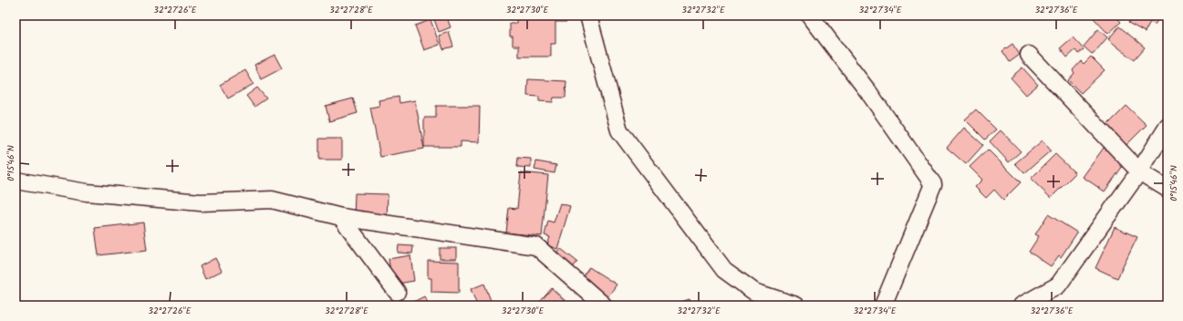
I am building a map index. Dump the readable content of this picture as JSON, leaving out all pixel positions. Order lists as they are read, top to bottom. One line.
{"coordinates":["32°27'26\"E","32°27'28\"E","32°27'30\"E","32°27'32\"E","32°27'34\"E","32°27'36\"E","0°15'46\"N"]}
